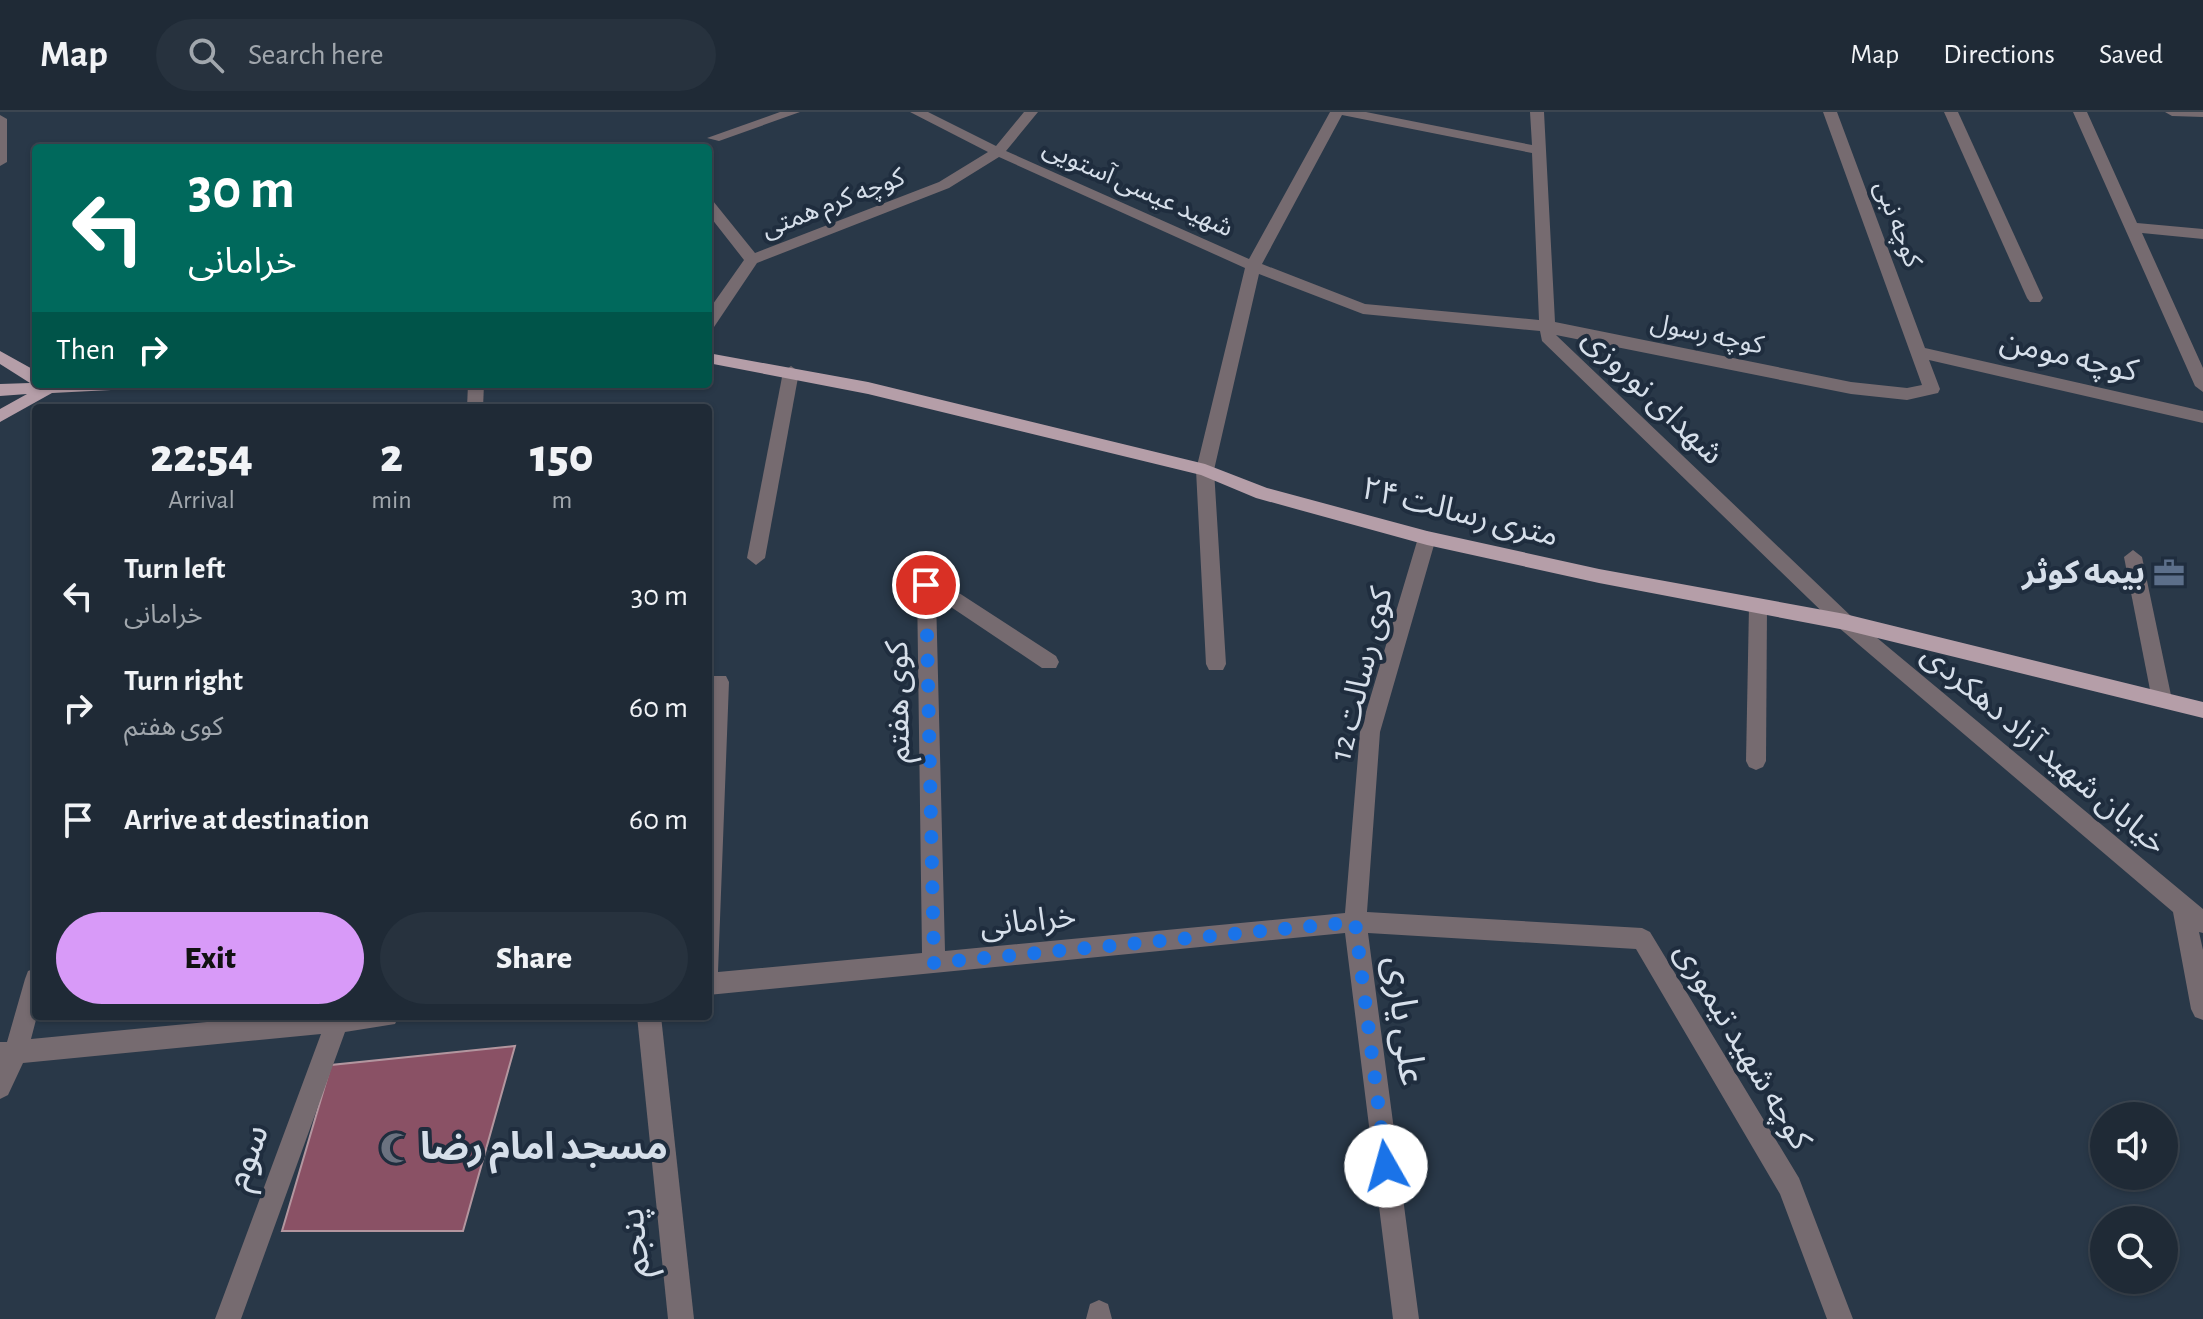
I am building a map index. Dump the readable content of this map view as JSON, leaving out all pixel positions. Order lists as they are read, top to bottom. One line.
{"streets":{"main road":["۲۴ متری رسالت"],"street":["شهید عیسی آستویی","کوچه کرم همتی","کوچه نبی","کوچه رسول","کوچه مومن","شهدای نوروزی","کوی رسالت 12","کوی هفتم","خیابان شهید آزاد دهکردی","خرامانی","علی یاری","کوچه شهید تیموری","سوم","پنجم"]},"crossings":[["شهید عیسی آستویی","کوچه کرم همتی"],["شهید عیسی آستویی","کوچه رسول"],["کوچه نبی","کوچه رسول"],["کوچه نبی","کوچه مومن"],["کوچه رسول","کوچه مومن"],["کوچه رسول","شهدای نوروزی"],["شهدای نوروزی","۲۴ متری رسالت"],["شهدای نوروزی","خیابان شهید آزاد دهکردی"],["۲۴ متری رسالت","کوی رسالت 12"],["۲۴ متری رسالت","خیابان شهید آزاد دهکردی"],["کوی رسالت 12","خرامانی"],["کوی رسالت 12","علی یاری"],["کوی رسالت 12","کوچه شهید تیموری"],["کوی هفتم","خرامانی"],["خرامانی","علی یاری"],["خرامانی","کوچه شهید تیموری"],["علی یاری","کوچه شهید تیموری"]],"places":{"office":["بیمه کوثر"],"mosque":["مسجد امام رضا"]},"page":{"header":"Map","search":"Search here","nav":["Map","Directions","Saved"],"turn":["30 m","خرامانی"],"then":"Then","eta":["22:54","Arrival","2","min","150","m"],"list":[{"name":"Turn left","note":"خرامانی","value":"30 m"},{"name":"Turn right","note":"کوی هفتم","value":"60 m"},{"name":"Arrive at destination","value":"60 m"}],"buttons":["Exit","Share"]}}
